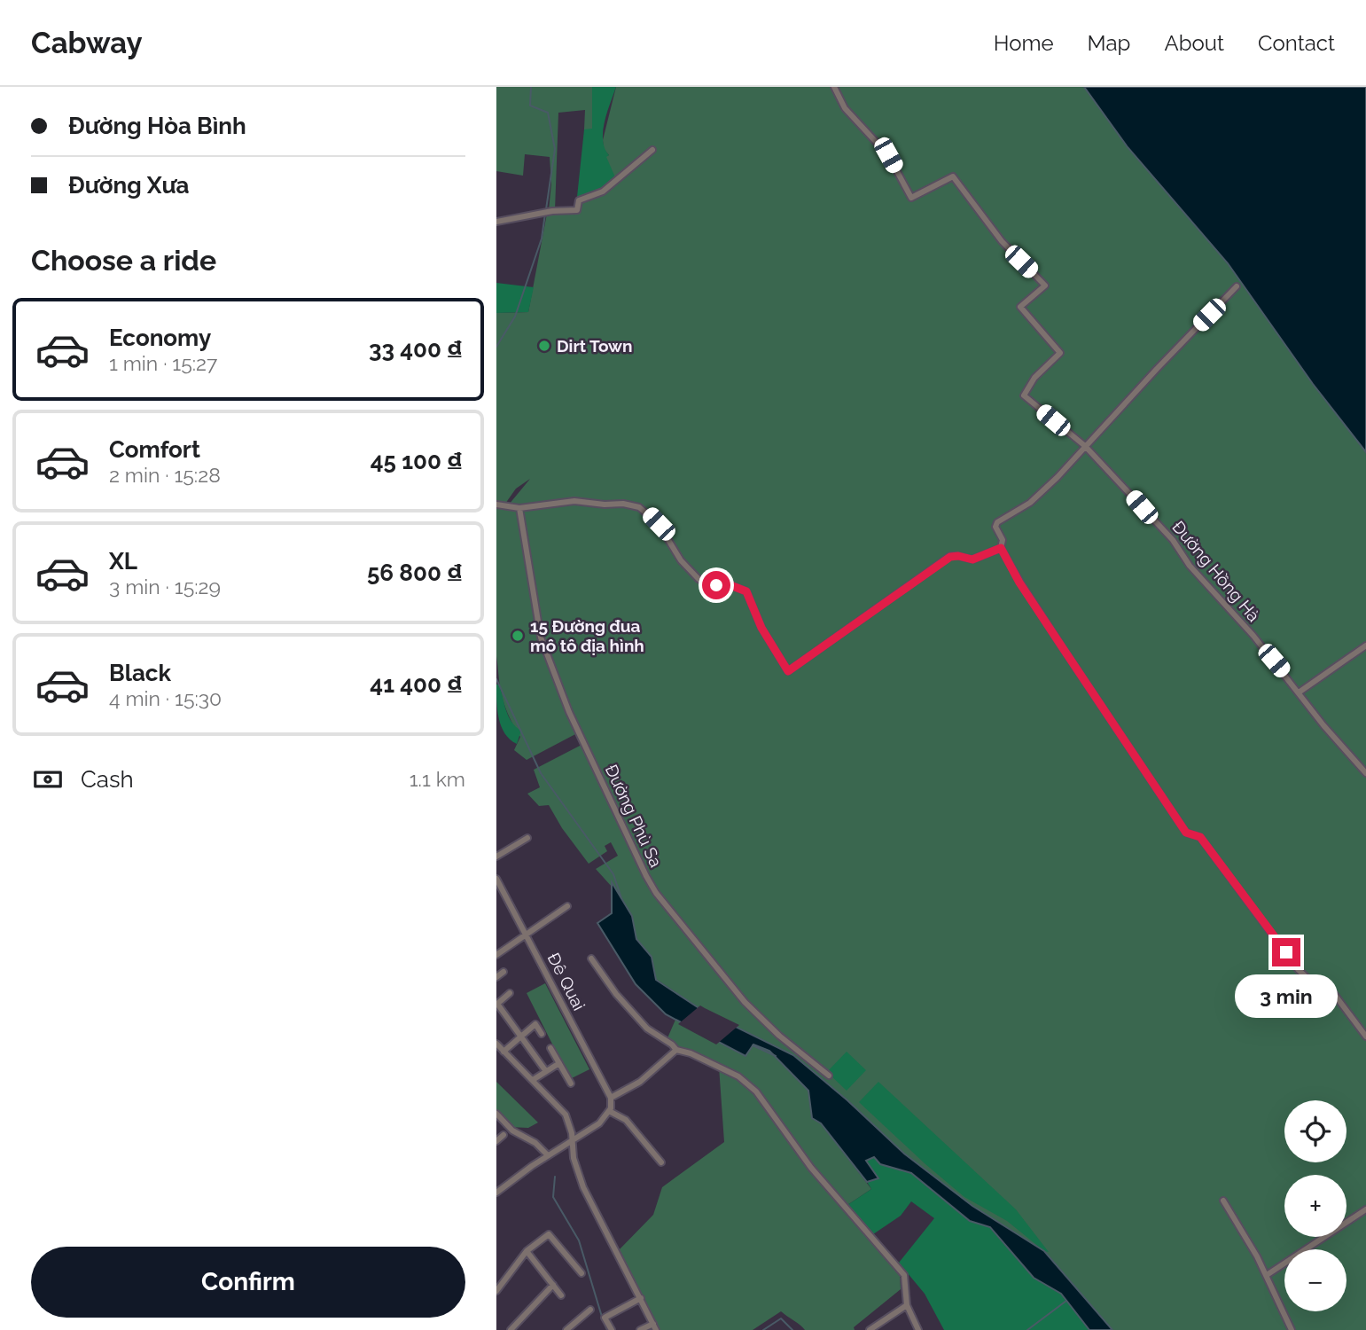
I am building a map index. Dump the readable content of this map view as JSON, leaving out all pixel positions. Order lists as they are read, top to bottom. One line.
{"streets":{"street":["Đường Hồng Hà","Đường Phù Sa","Đê Quai"]},"places":["Dirt Town","15 Đường đua mô tô địa hình"],"page":{"header":"Cabway","nav":["Home","Map","About","Contact"],"banner":["Đường Hòa Bình","Đường Xưa"],"heading":"Choose a ride","list":[{"name":"Economy","note":"1 min · 15:27","value":"33 400 ₫"},{"name":"Comfort","note":"2 min · 15:28","value":"45 100 ₫"},{"name":"XL","note":"3 min · 15:29","value":"56 800 ₫"},{"name":"Black","note":"4 min · 15:30","value":"41 400 ₫"}],"pay":["Cash","1.1 km"],"bubble":"3 min","map_buttons":["+","−"],"buttons":"Confirm"}}
